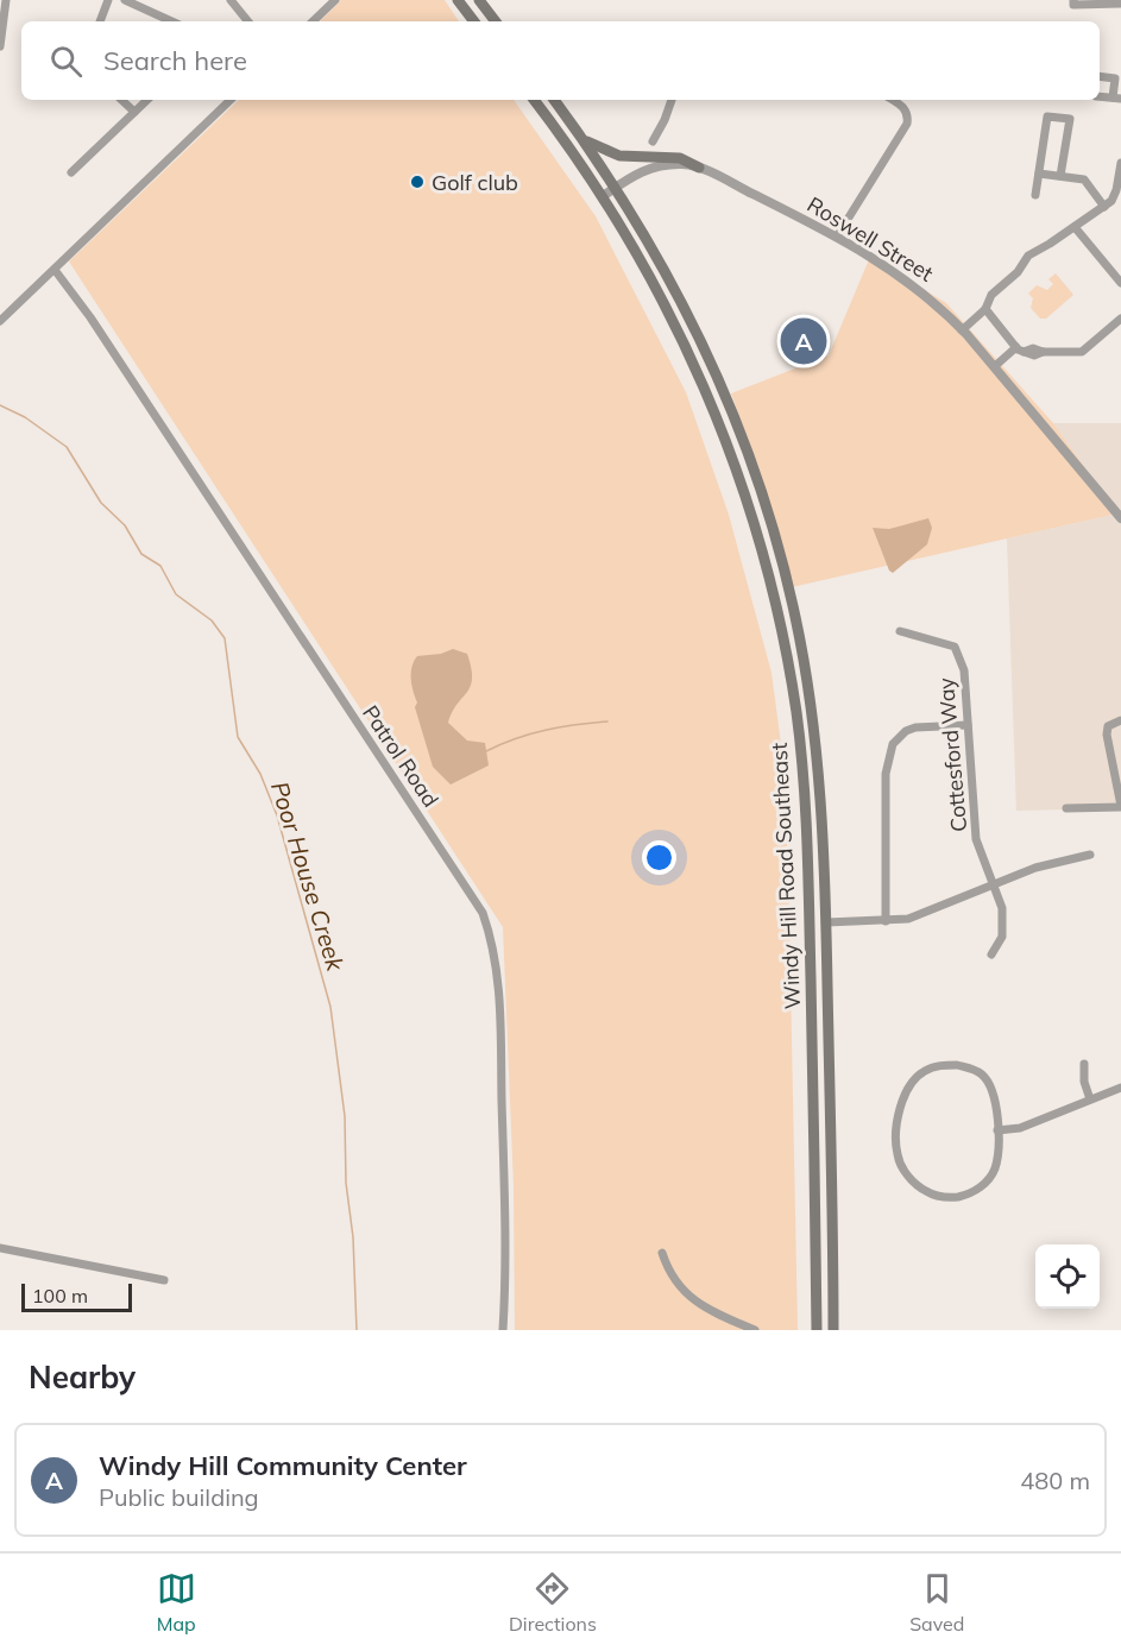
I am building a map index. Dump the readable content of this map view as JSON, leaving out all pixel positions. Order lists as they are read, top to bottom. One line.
{"streets":{"main road":["Windy Hill Road Southeast"],"street":["Roswell Street","Cottesford Way","Patrol Road"]},"crossings":[["Roswell Street","Windy Hill Road Southeast"]],"water":["Poor House Creek"],"places":["Golf club"],"scale_bar":"100 m","page":{"search":"Search here","pins":"A","scale":"100 m","heading":"Nearby","list":[{"mark":"A","name":"Windy Hill Community Center","note":"Public building","value":"480 m"}],"nav":["Map","Directions","Saved"]}}
